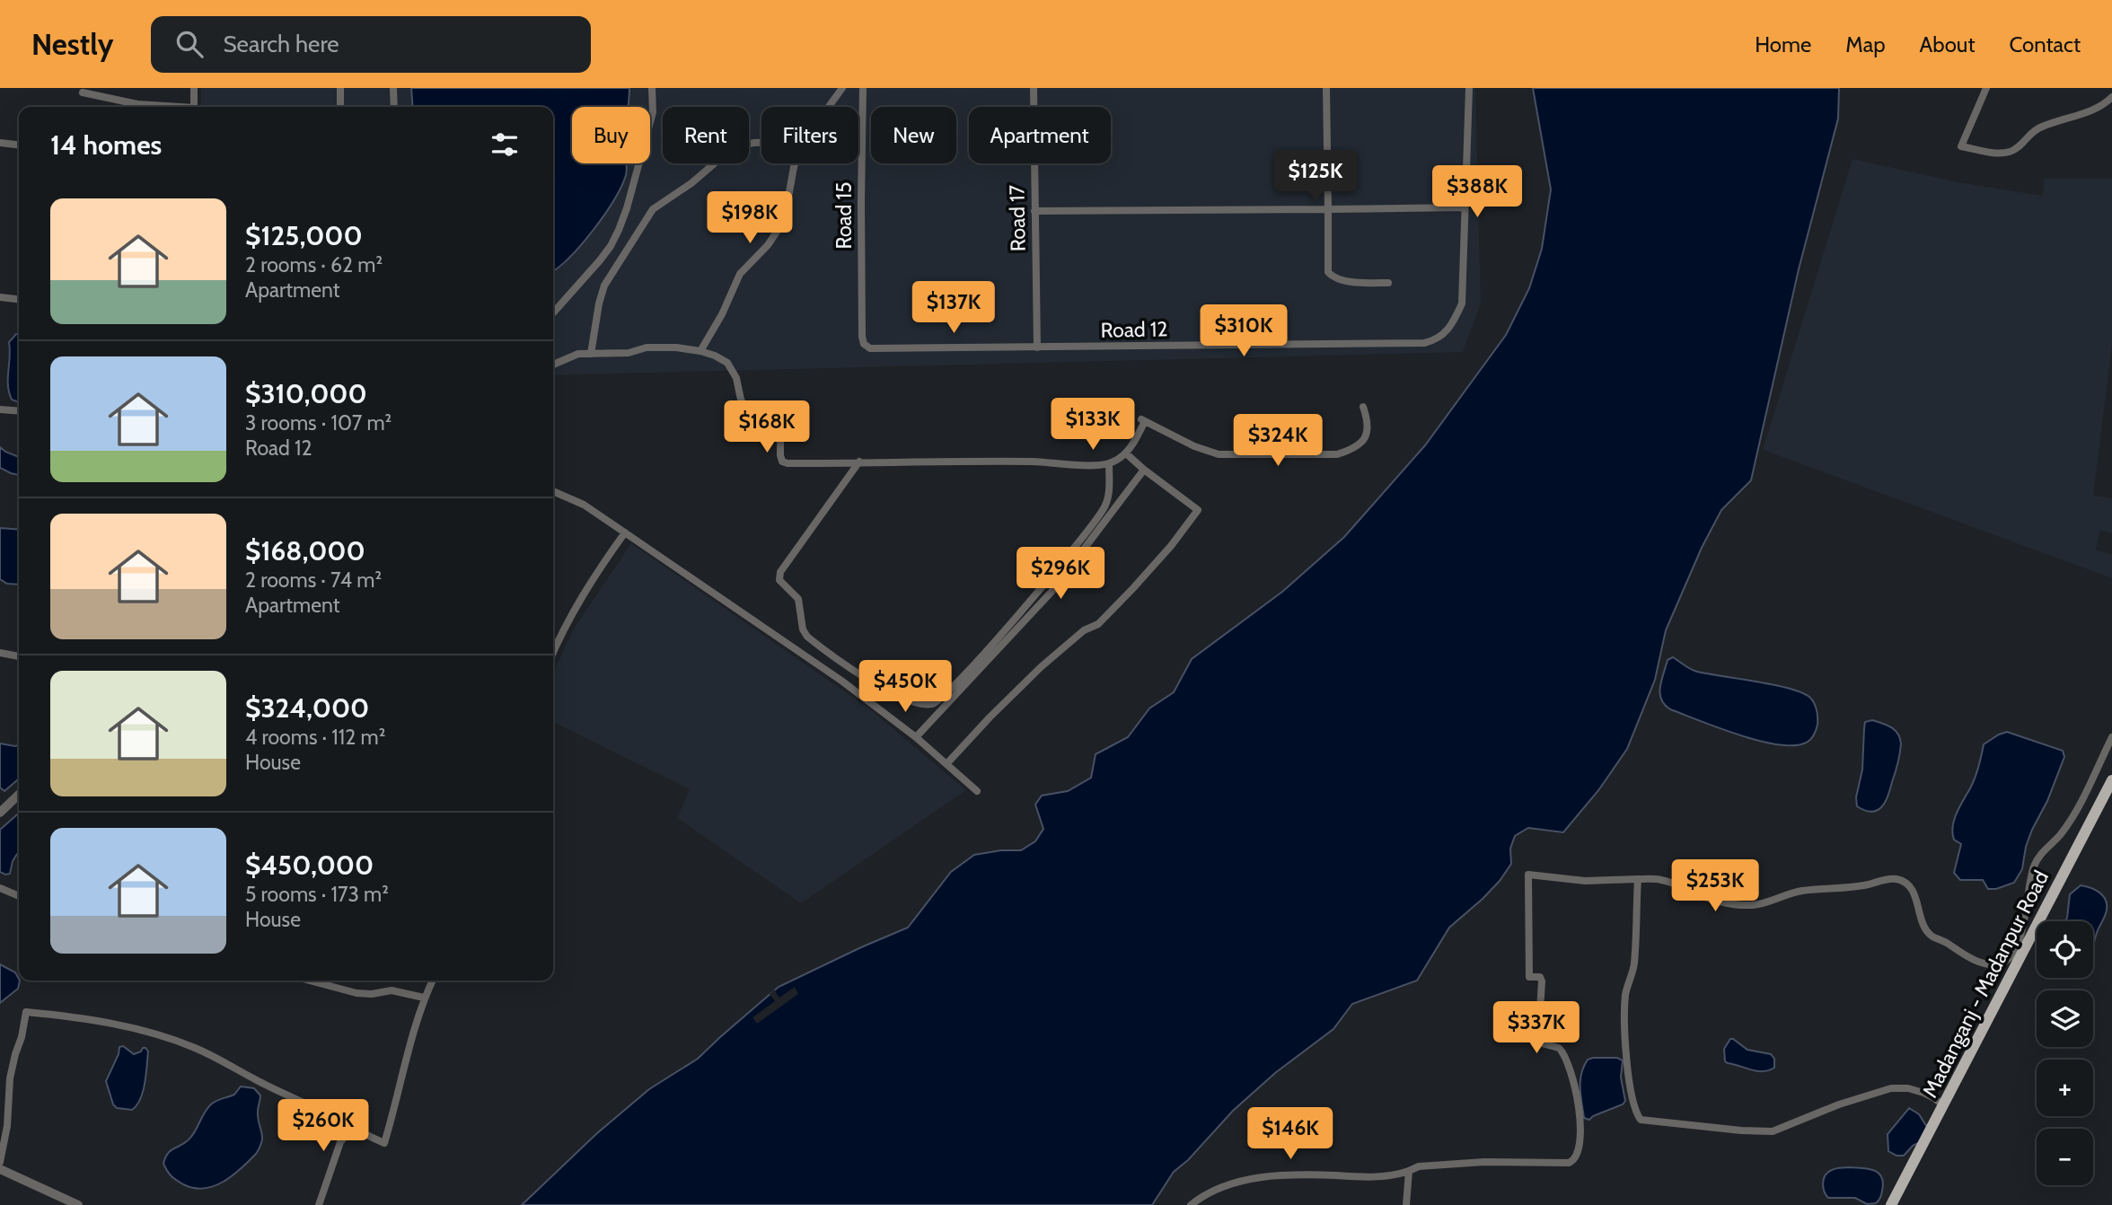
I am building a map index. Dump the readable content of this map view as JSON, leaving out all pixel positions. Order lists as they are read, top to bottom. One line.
{"streets":{"main road":["Madanganj - Madanpur Road"],"street":["Road 15","Road 17","Road 12"]},"crossings":[["Road 15","Road 12"],["Road 17","Road 12"]],"page":{"header":"Nestly","search":"Search here","nav":["Home","Map","About","Contact"],"chip":["Buy","Rent","Filters","New","Apartment"],"heading":"14 homes","price":["$125K","$388K","$198K","$137K","$310K","$133K","$168K","$324K","$296K","$450K","$253K","$337K","$260K","$146K"],"list":[{"name":"$125,000","note":"2 rooms · 62 m² · Apartment"},{"name":"$310,000","note":"3 rooms · 107 m² · Road 12"},{"name":"$168,000","note":"2 rooms · 74 m² · Apartment"},{"name":"$324,000","note":"4 rooms · 112 m² · House"},{"name":"$450,000","note":"5 rooms · 173 m² · House"}],"map_buttons":["+","−"]}}
